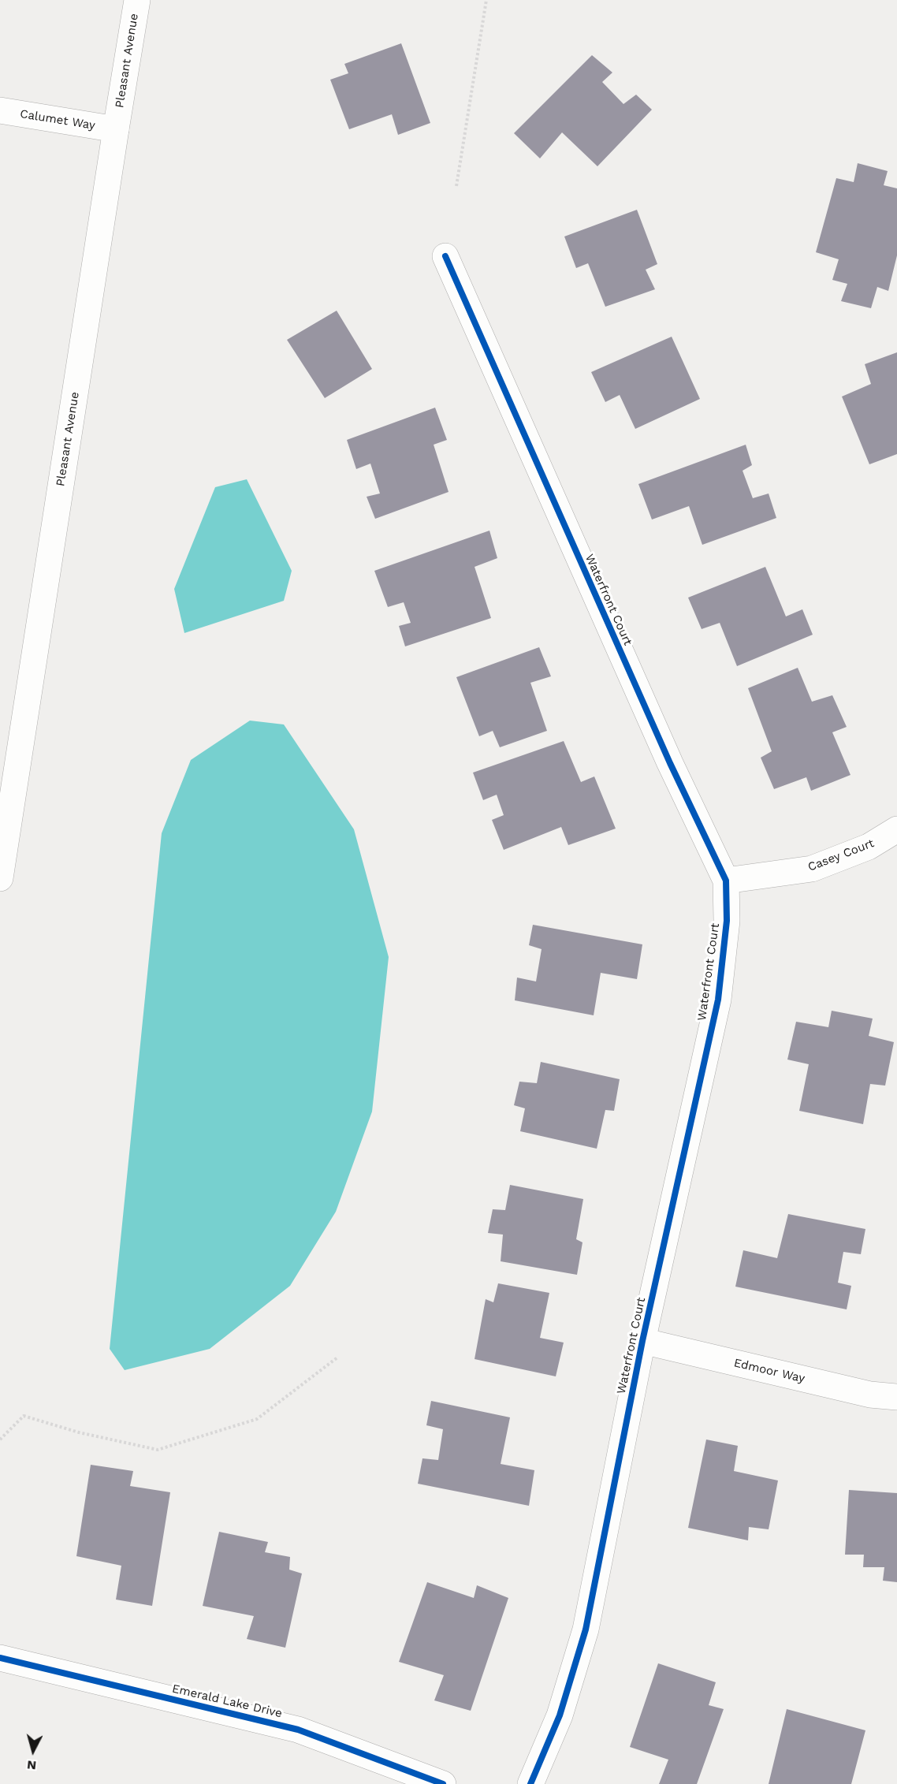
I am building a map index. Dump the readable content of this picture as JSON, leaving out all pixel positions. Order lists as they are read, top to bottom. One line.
{"streets":{"street":["Pleasant Avenue","Calumet Way","Waterfront Court","Casey Court","Edmoor Way","Emerald Lake Drive"]},"crossings":[["Pleasant Avenue","Calumet Way"],["Waterfront Court","Casey Court"],["Waterfront Court","Edmoor Way"]],"north":"bottom"}
